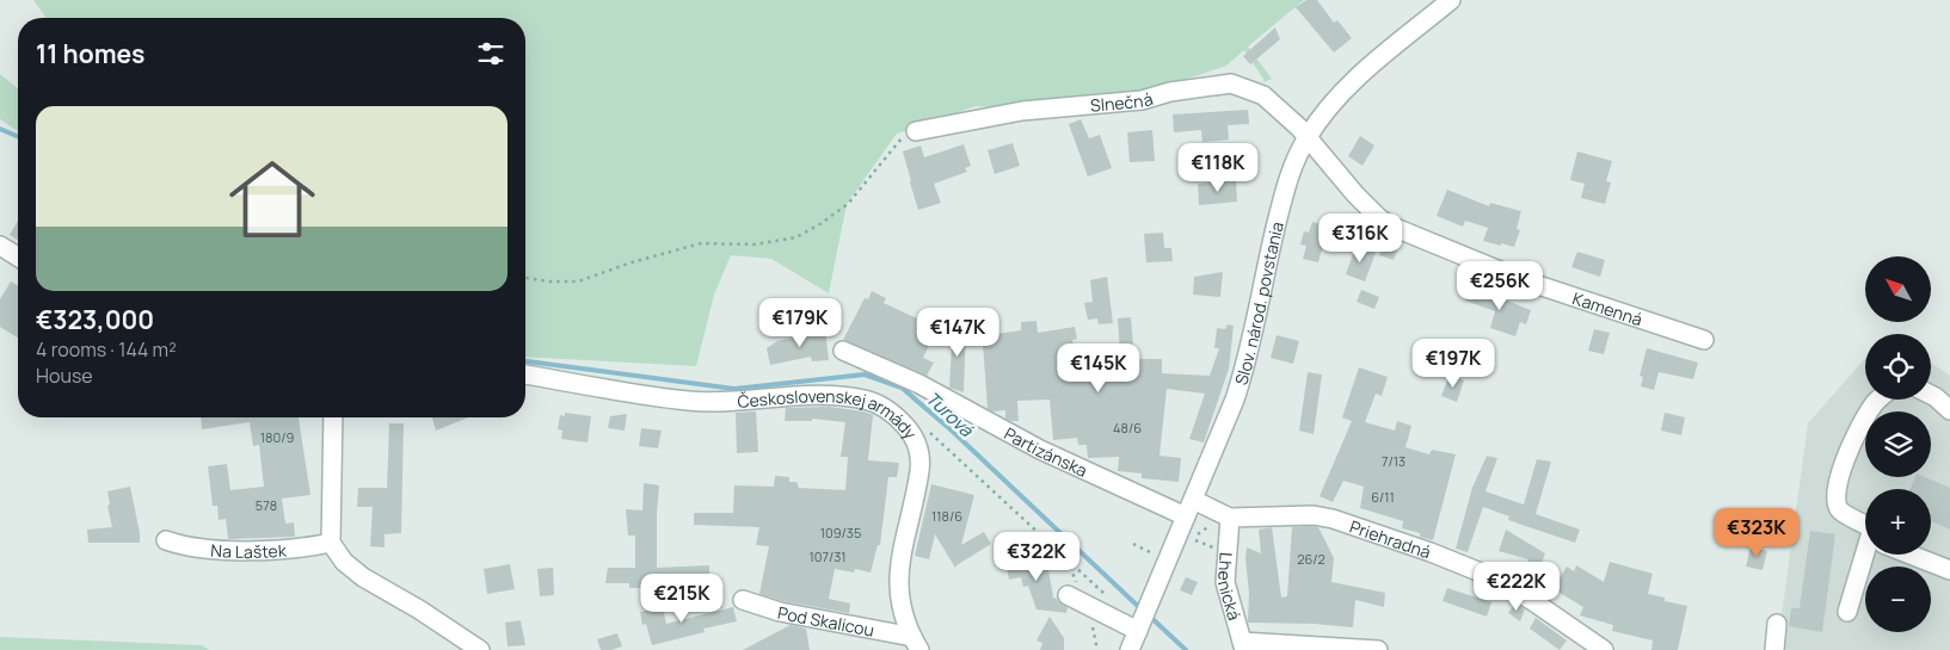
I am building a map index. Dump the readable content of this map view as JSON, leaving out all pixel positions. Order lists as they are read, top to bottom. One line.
{"streets":{"street":["Slnečná","Slov. národ. povstania","Kamenná","Československej armády","Partizánska","Priehradná","Na Laštek","Lhenická","Pod Skalicou"]},"crossings":[["Slnečná","Slov. národ. povstania"],["Slnečná","Kamenná"],["Slov. národ. povstania","Kamenná"],["Slov. národ. povstania","Partizánska"],["Slov. národ. povstania","Priehradná"],["Československej armády","Pod Skalicou"],["Partizánska","Priehradná"],["Priehradná","Lhenická"]],"water":["Turová"],"house_numbers":["48/6","180/9","7/13","6/11","578","118/6","109/35","107/31","26/2"],"north":"top left","page":{"heading":"11 homes","list":[{"name":"€323,000","note":"4 rooms · 144 m² · House"}],"price":["€118K","€316K","€256K","€179K","€147K","€197K","€145K","€323K","€322K","€222K","€215K"],"map_buttons":["+","−"]}}
